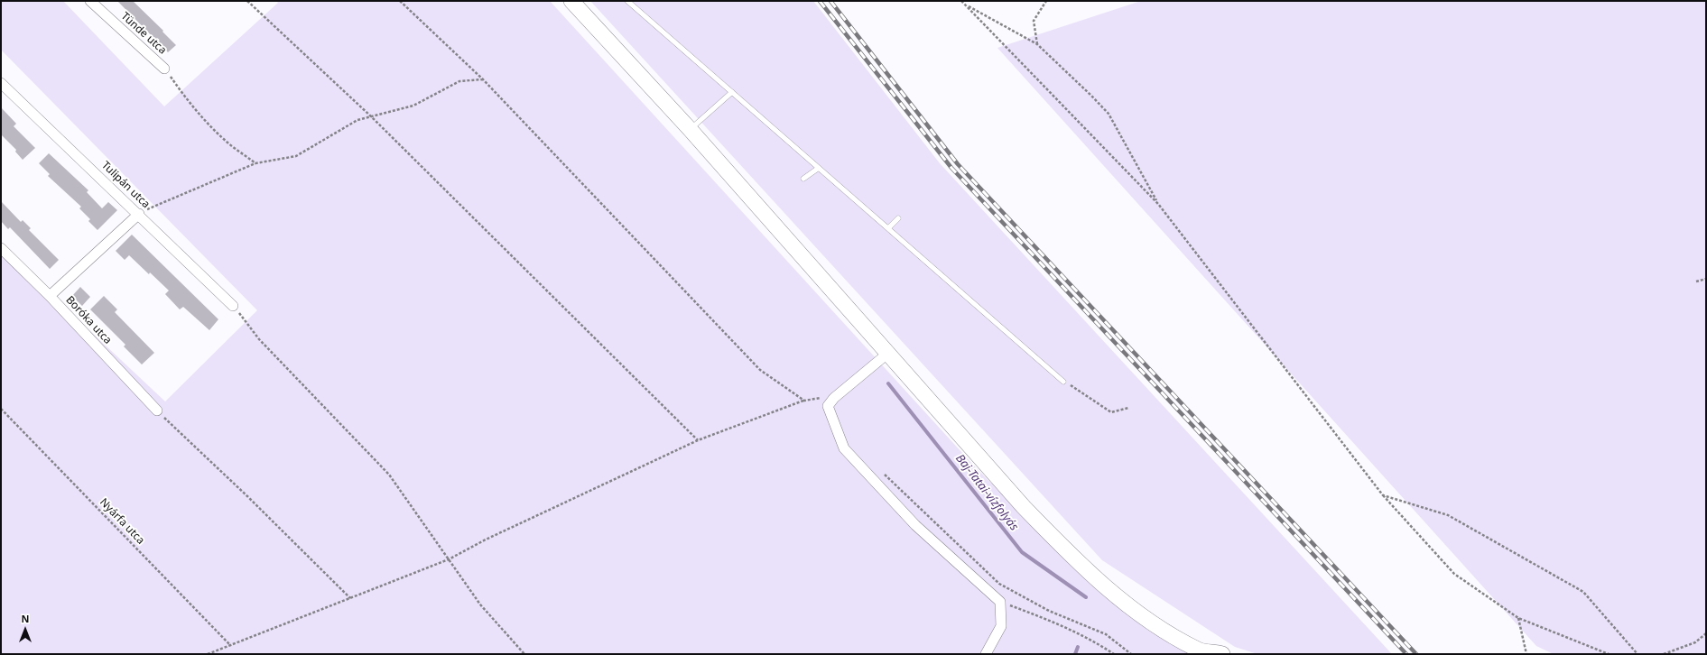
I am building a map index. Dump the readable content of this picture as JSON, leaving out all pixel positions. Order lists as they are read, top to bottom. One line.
{"streets":{"street":["Tünde utca","Tulipán utca","Boróka utca"],"path":["Nyárfa utca"]},"water":["Baj-Tatai-vízfolyás"],"north":"top"}
